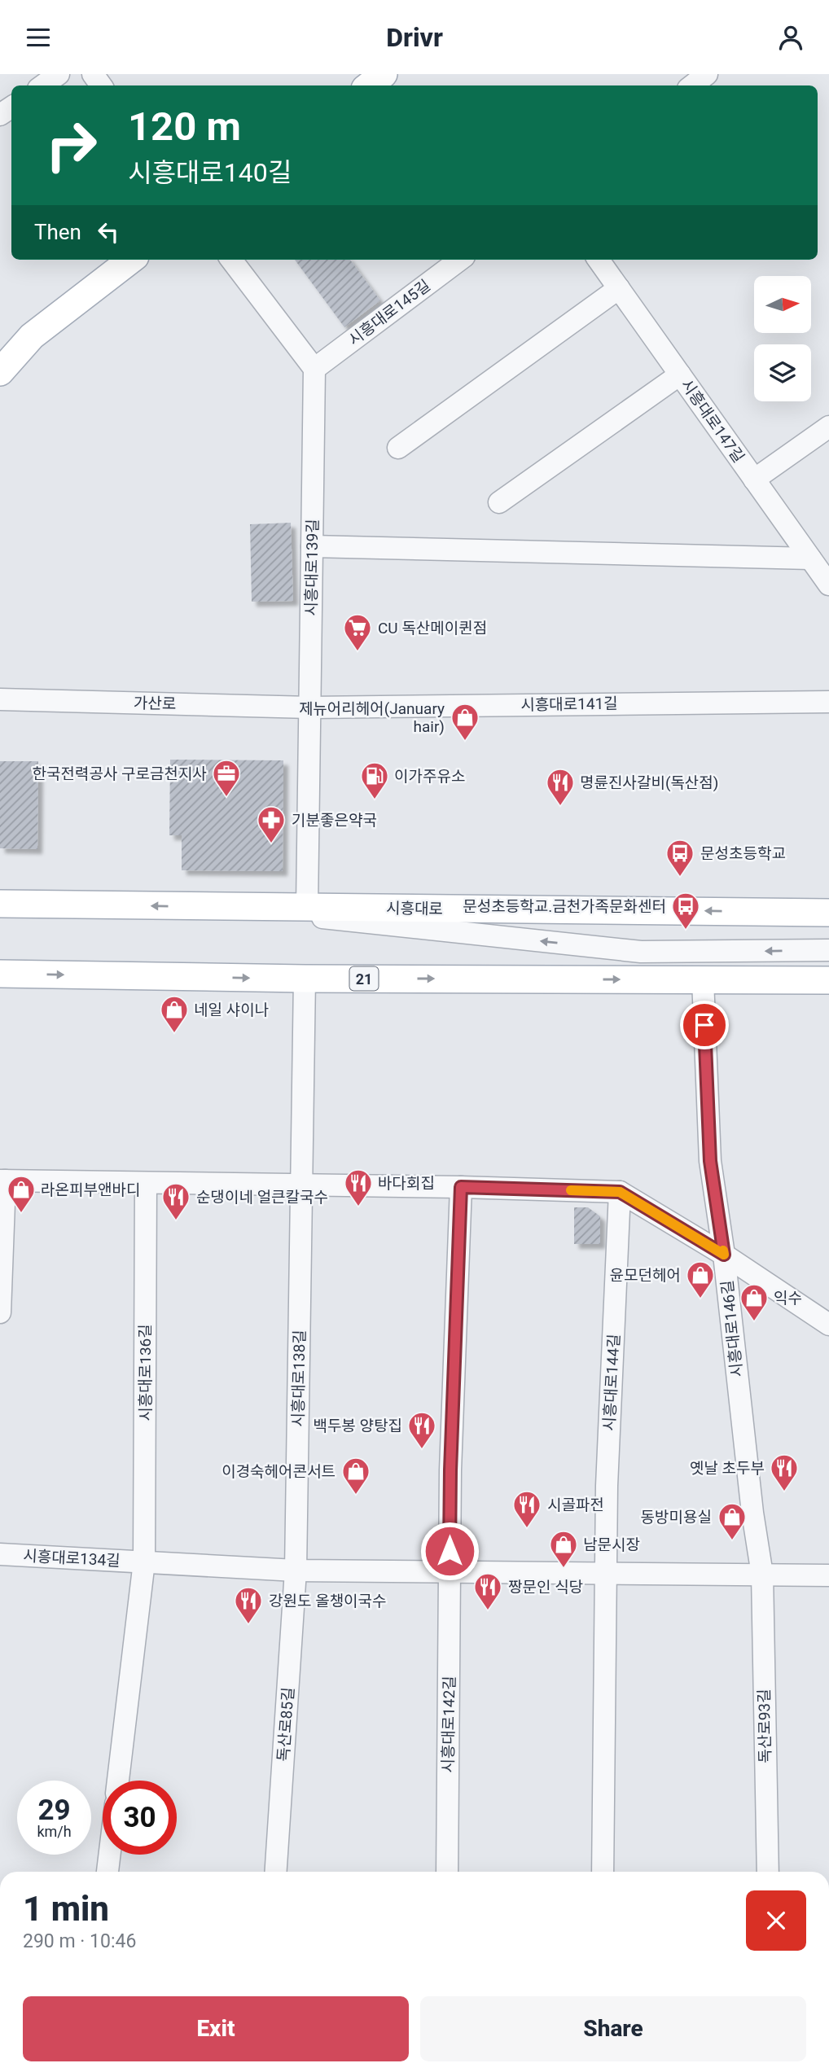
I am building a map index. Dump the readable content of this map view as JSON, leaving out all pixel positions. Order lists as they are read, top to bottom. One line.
{"streets":{"main road":["시흥대로","21"],"street":["시흥대로145길","시흥대로147길","시흥대로139길","가산로","시흥대로141길","시흥대로146길","시흥대로136길","시흥대로138길","시흥대로144길","시흥대로134길","독산로85길","시흥대로142길","독산로93길"]},"crossings":[["시흥대로145길","시흥대로139길"],["시흥대로139길","가산로"],["시흥대로139길","시흥대로141길"],["시흥대로139길","시흥대로"],["가산로","시흥대로141길"],["21","시흥대로146길"],["21","시흥대로138길"],["시흥대로146길","독산로93길"],["시흥대로136길","시흥대로134길"],["시흥대로138길","독산로85길"]],"places":{"supermarket":["CU 독산메이퀸점"],"shop":["제뉴어리헤어(January hair)","네일 샤이나","라온피부앤바디","윤모던헤어","익수","이경숙헤어콘서트","동방미용실","남문시장"],"office":["한국전력공사 구로금천지사"],"fuel station":["이가주유소"],"restaurant":["명륜진사갈비(독산점)","바다회집","순댕이네 얼큰칼국수","백두봉 양탕집","옛날 초두부","시골파전","짱문인 식당","강원도 올챙이국수"],"pharmacy":["기분좋은약국"],"bus stop":["문성초등학교","문성초등학교.금천가족문화센터"]},"north":"right","page":{"header":"Drivr","turn":["120 m","시흥대로140길"],"then":"Then","speed":"29 km/h","limit":"30","heading":["1 min","290 m · 10:46"],"buttons":["Exit","Share"]}}
